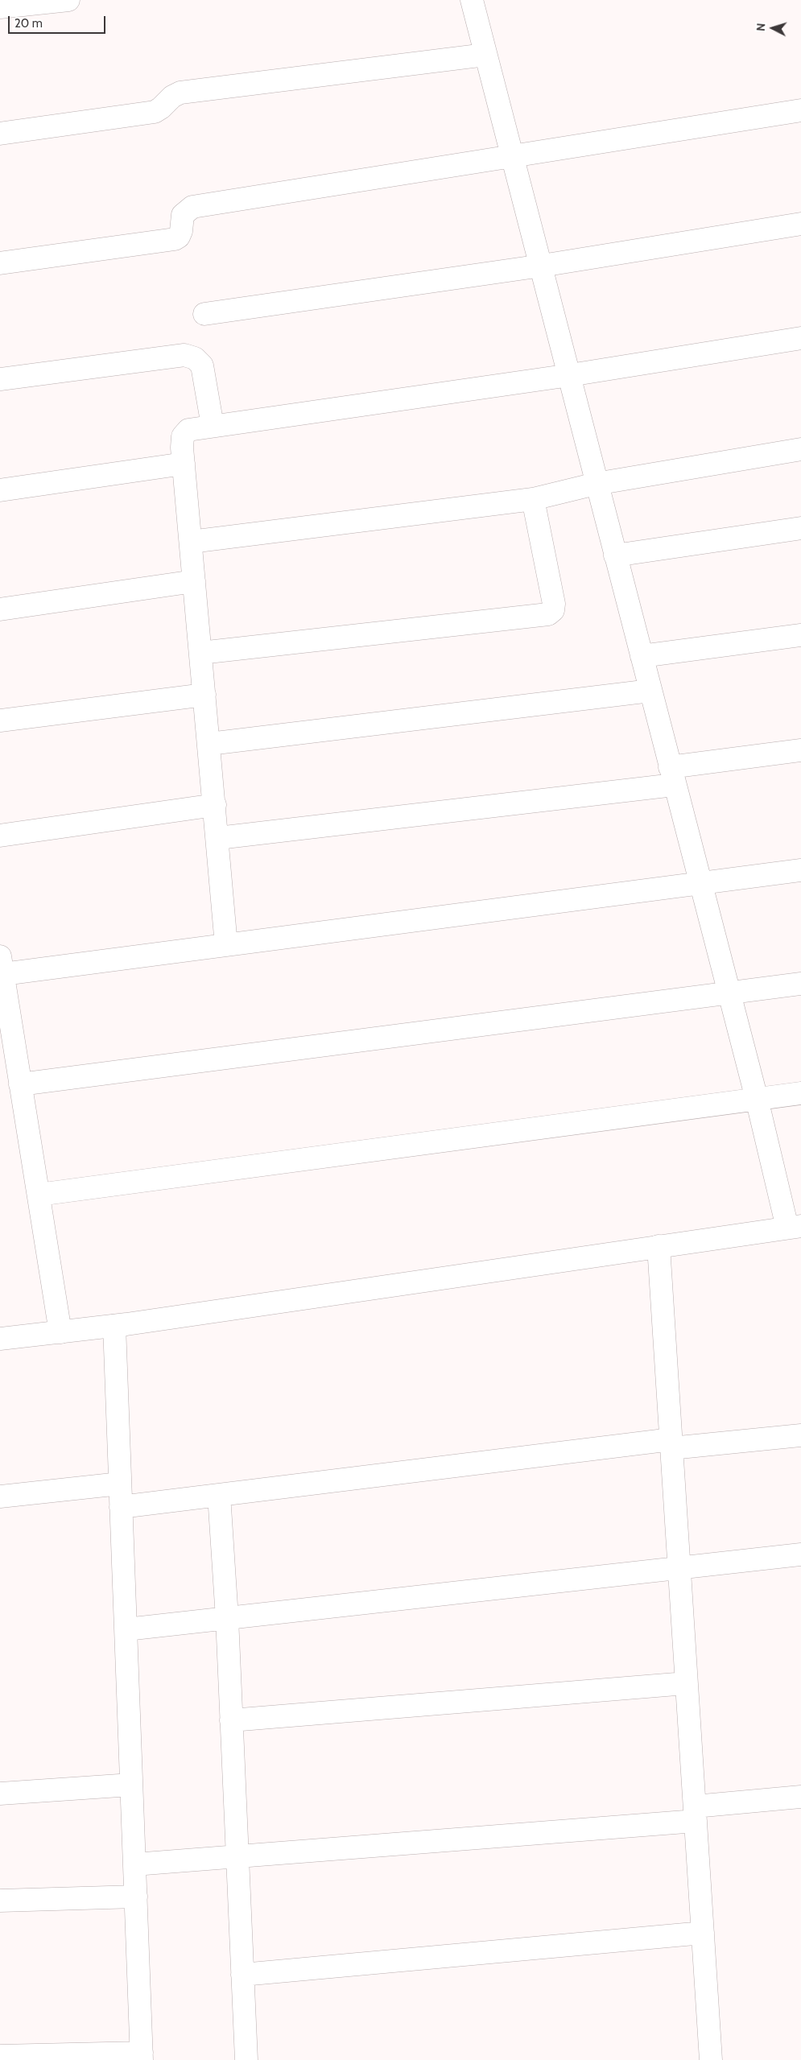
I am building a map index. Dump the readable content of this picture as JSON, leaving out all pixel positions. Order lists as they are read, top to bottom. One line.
{"scale_bar":"20 m","north":"left"}
